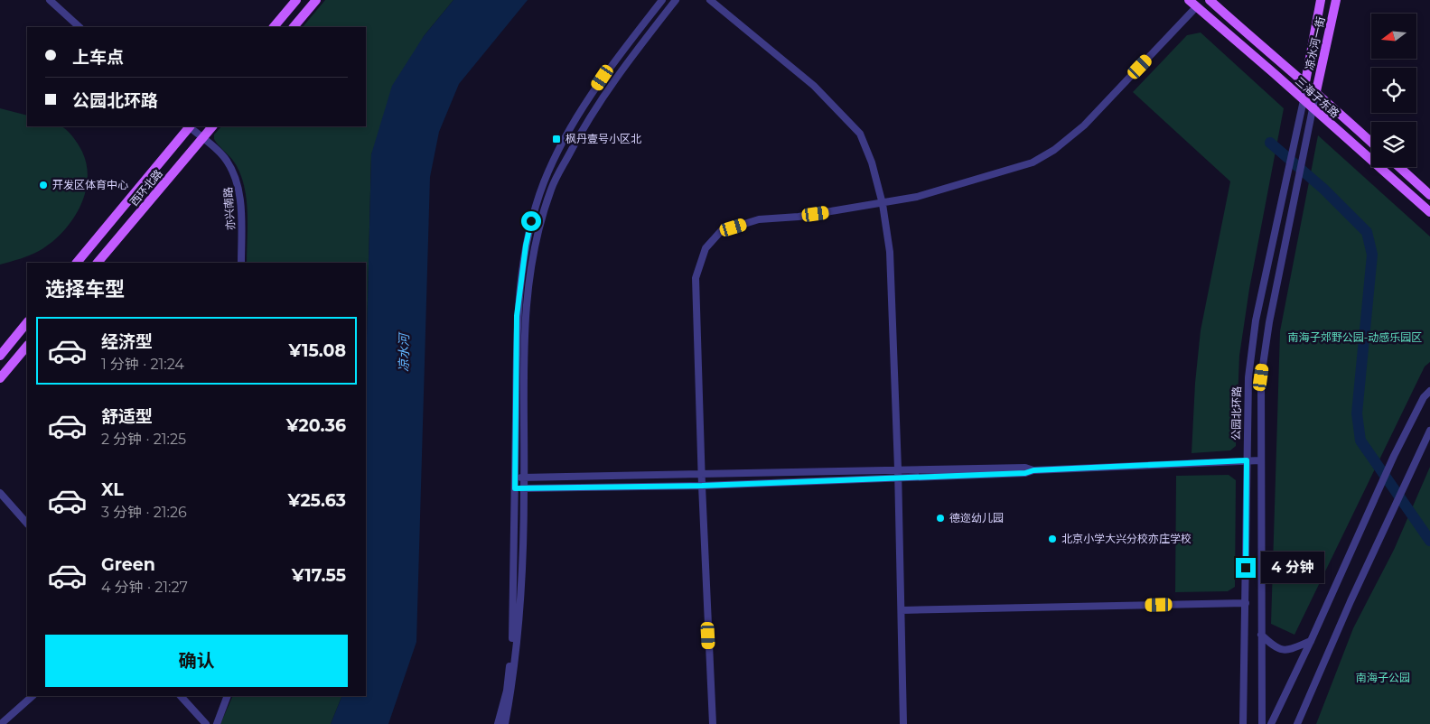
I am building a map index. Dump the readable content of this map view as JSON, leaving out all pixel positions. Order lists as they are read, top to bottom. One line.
{"streets":{"main road":["凉水河一街","三海子东路","西环北路"],"street":["亦兴南路","公园北环路"]},"crossings":[["凉水河一街","三海子东路"],["凉水河一街","公园北环路"],["三海子东路","公园北环路"],["西环北路","亦兴南路"]],"water":["凉水河"],"parks":["南海子郊野公园-动感乐园区","南海子公园"],"places":{"transit":["枫丹壹号小区北"],"other":["开发区体育中心","德迩幼儿园","北京小学大兴分校亦庄学校"]},"north":"left","page":{"banner":["上车点","公园北环路"],"heading":"选择车型","list":[{"name":"经济型","note":"1 分钟 · 21:24","value":"¥15.08"},{"name":"舒适型","note":"2 分钟 · 21:25","value":"¥20.36"},{"name":"XL","note":"3 分钟 · 21:26","value":"¥25.63"},{"name":"Green","note":"4 分钟 · 21:27","value":"¥17.55"}],"bubble":"4 分钟","buttons":"确认"}}
